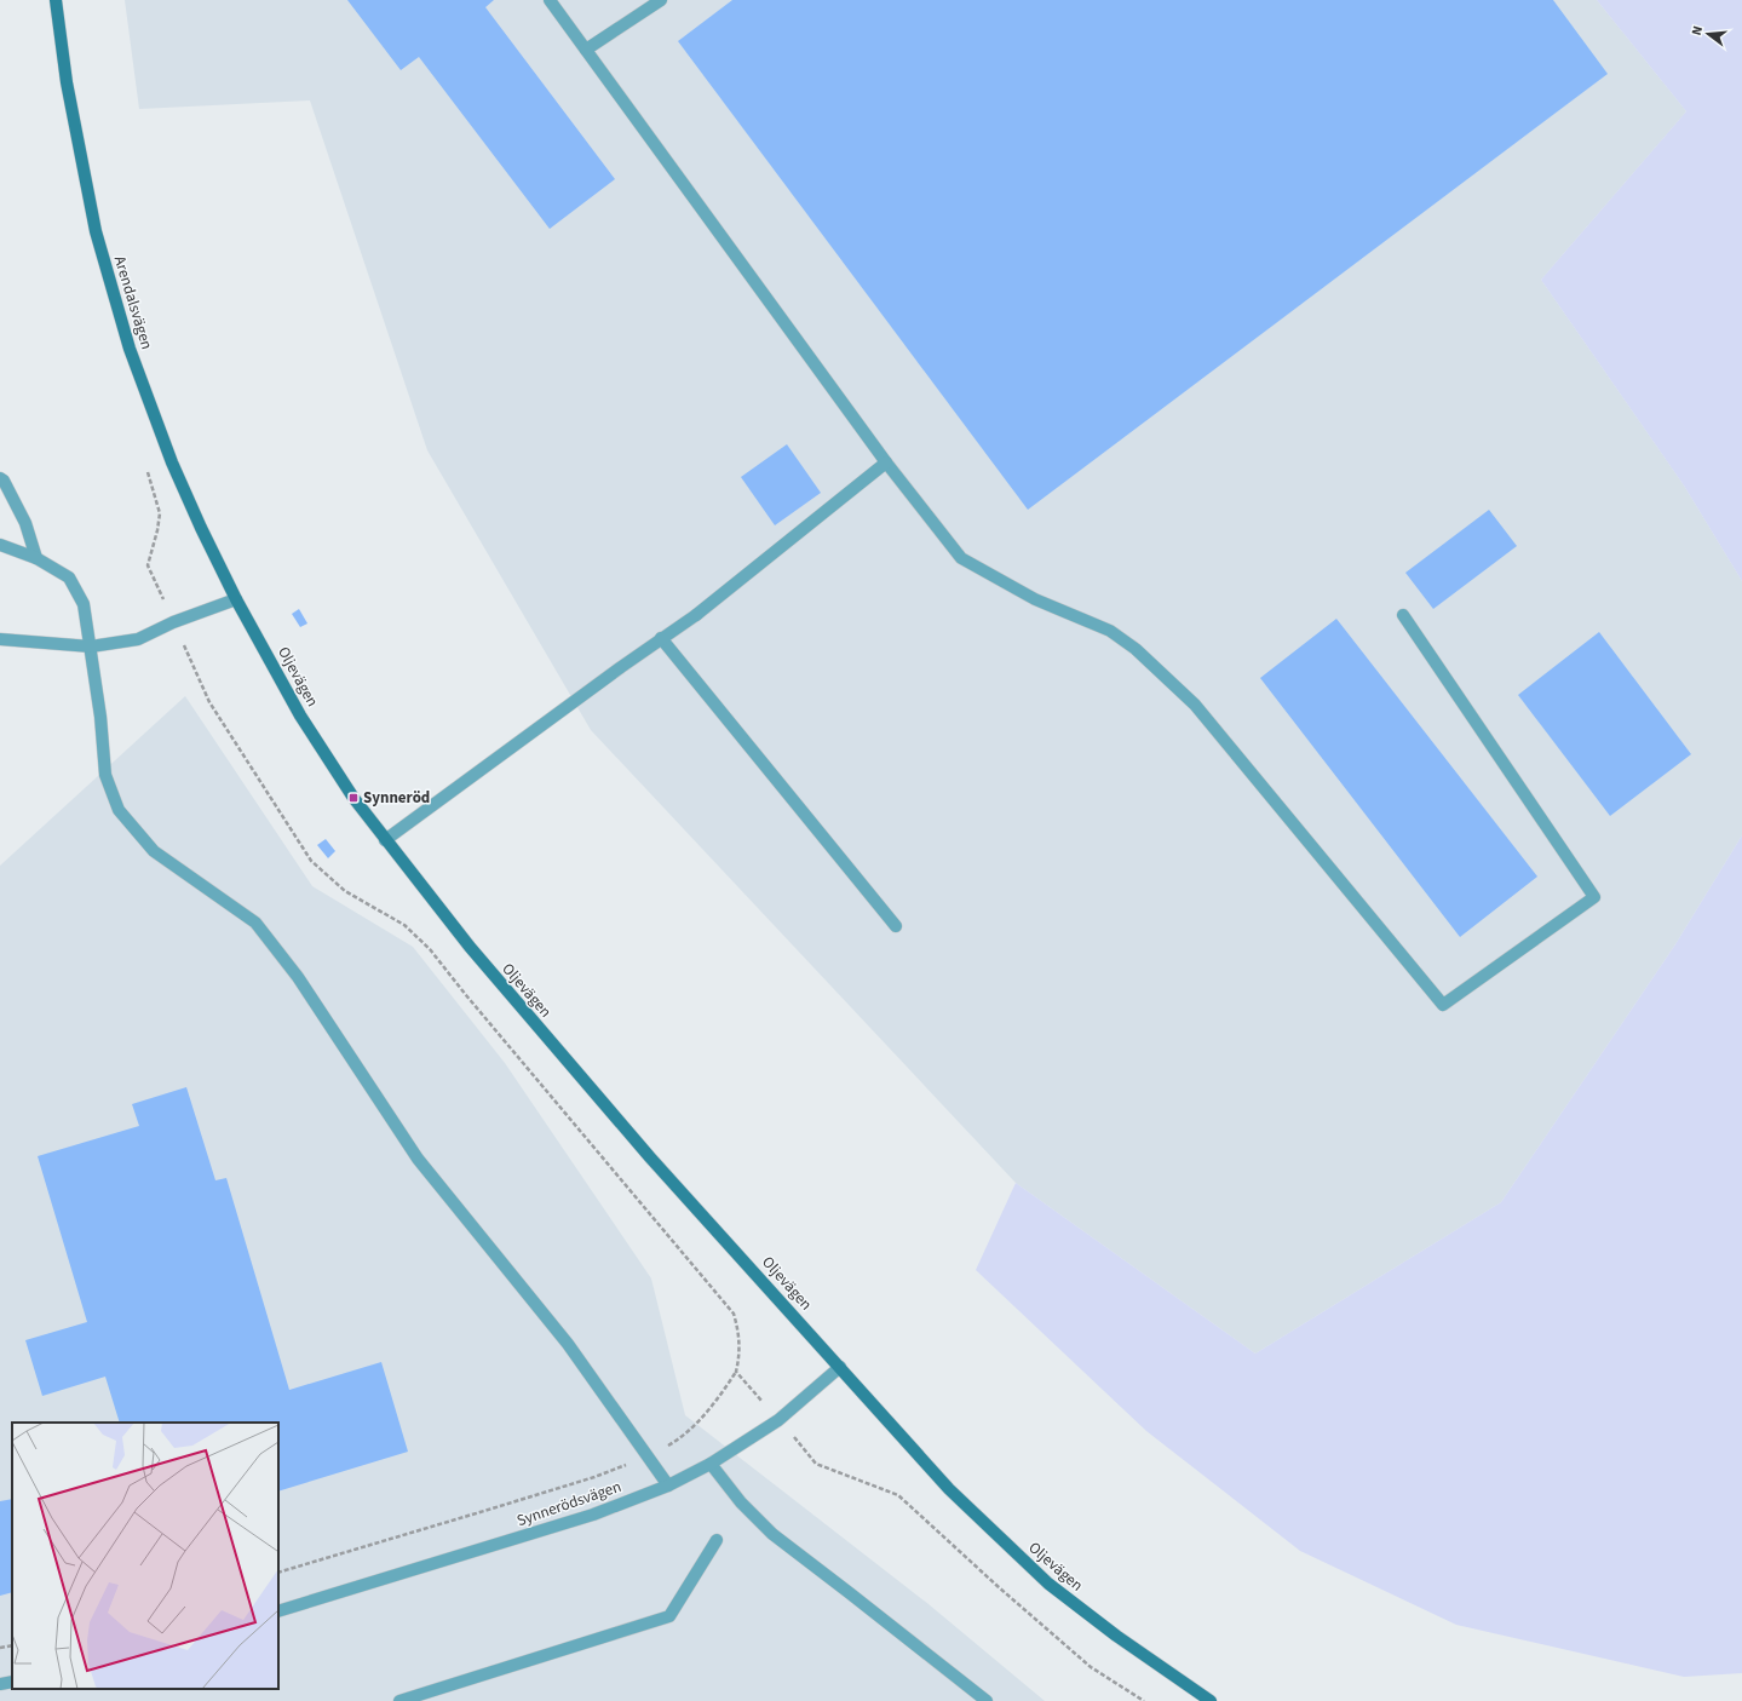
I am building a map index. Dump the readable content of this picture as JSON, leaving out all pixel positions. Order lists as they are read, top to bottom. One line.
{"streets":{"street":["Arendalsvägen","Oljevägen","Synnerödsvägen"]},"crossings":[["Arendalsvägen","Oljevägen"],["Oljevägen","Synnerödsvägen"]],"places":{"transit":["Synneröd"]},"north":"left"}
